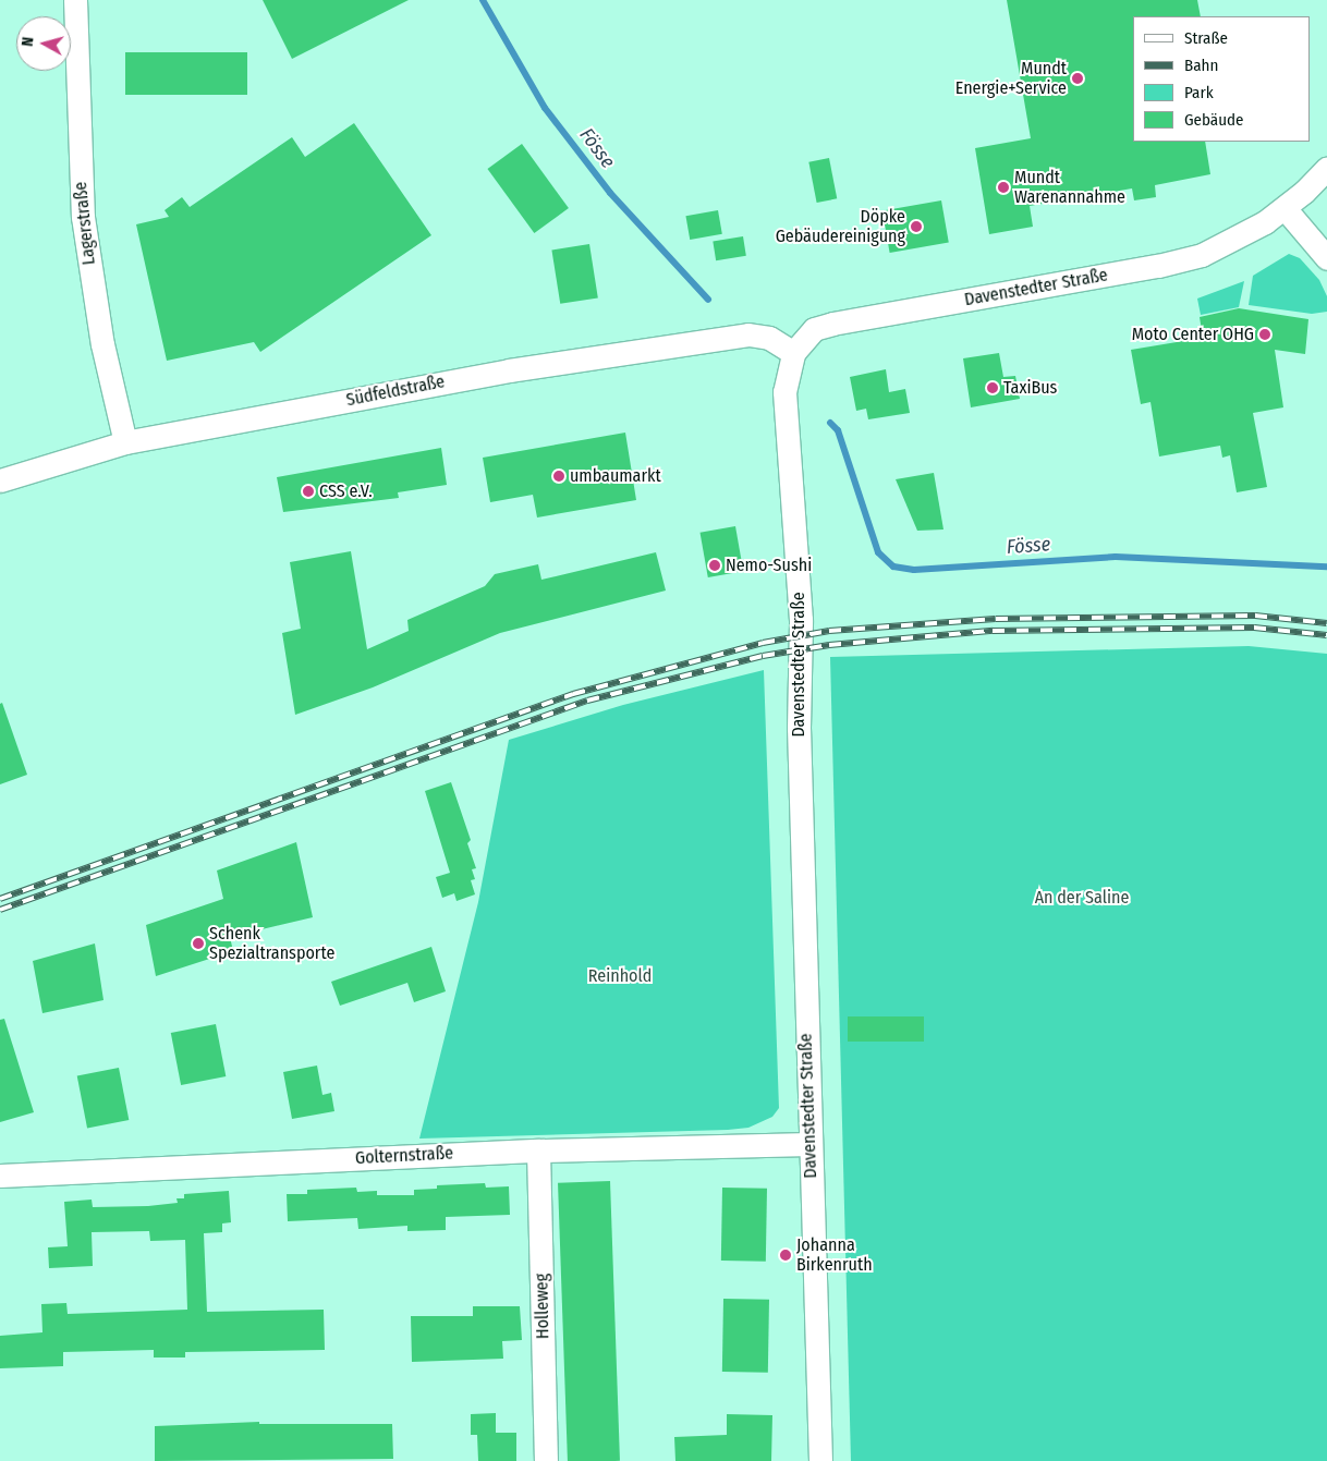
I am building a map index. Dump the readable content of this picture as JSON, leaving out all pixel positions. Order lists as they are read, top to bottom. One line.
{"streets":{"street":["Lagerstraße","Davenstedter Straße","Südfeldstraße","Golternstraße","Holleweg"]},"crossings":[["Lagerstraße","Südfeldstraße"],["Davenstedter Straße","Südfeldstraße"],["Davenstedter Straße","Golternstraße"],["Golternstraße","Holleweg"]],"water":["Fösse"],"parks":["An der Saline","Reinhold"],"places":["Mundt Energie+Service","Mundt Warenannahme","Döpke Gebäudereinigung","Moto Center OHG","TaxiBus","umbaumarkt","CSS e.V.","Nemo-Sushi","Schenk Spezialtransporte","Johanna Birkenruth"],"legend":["Straße","Bahn","Park","Gebäude"],"north":"left"}
